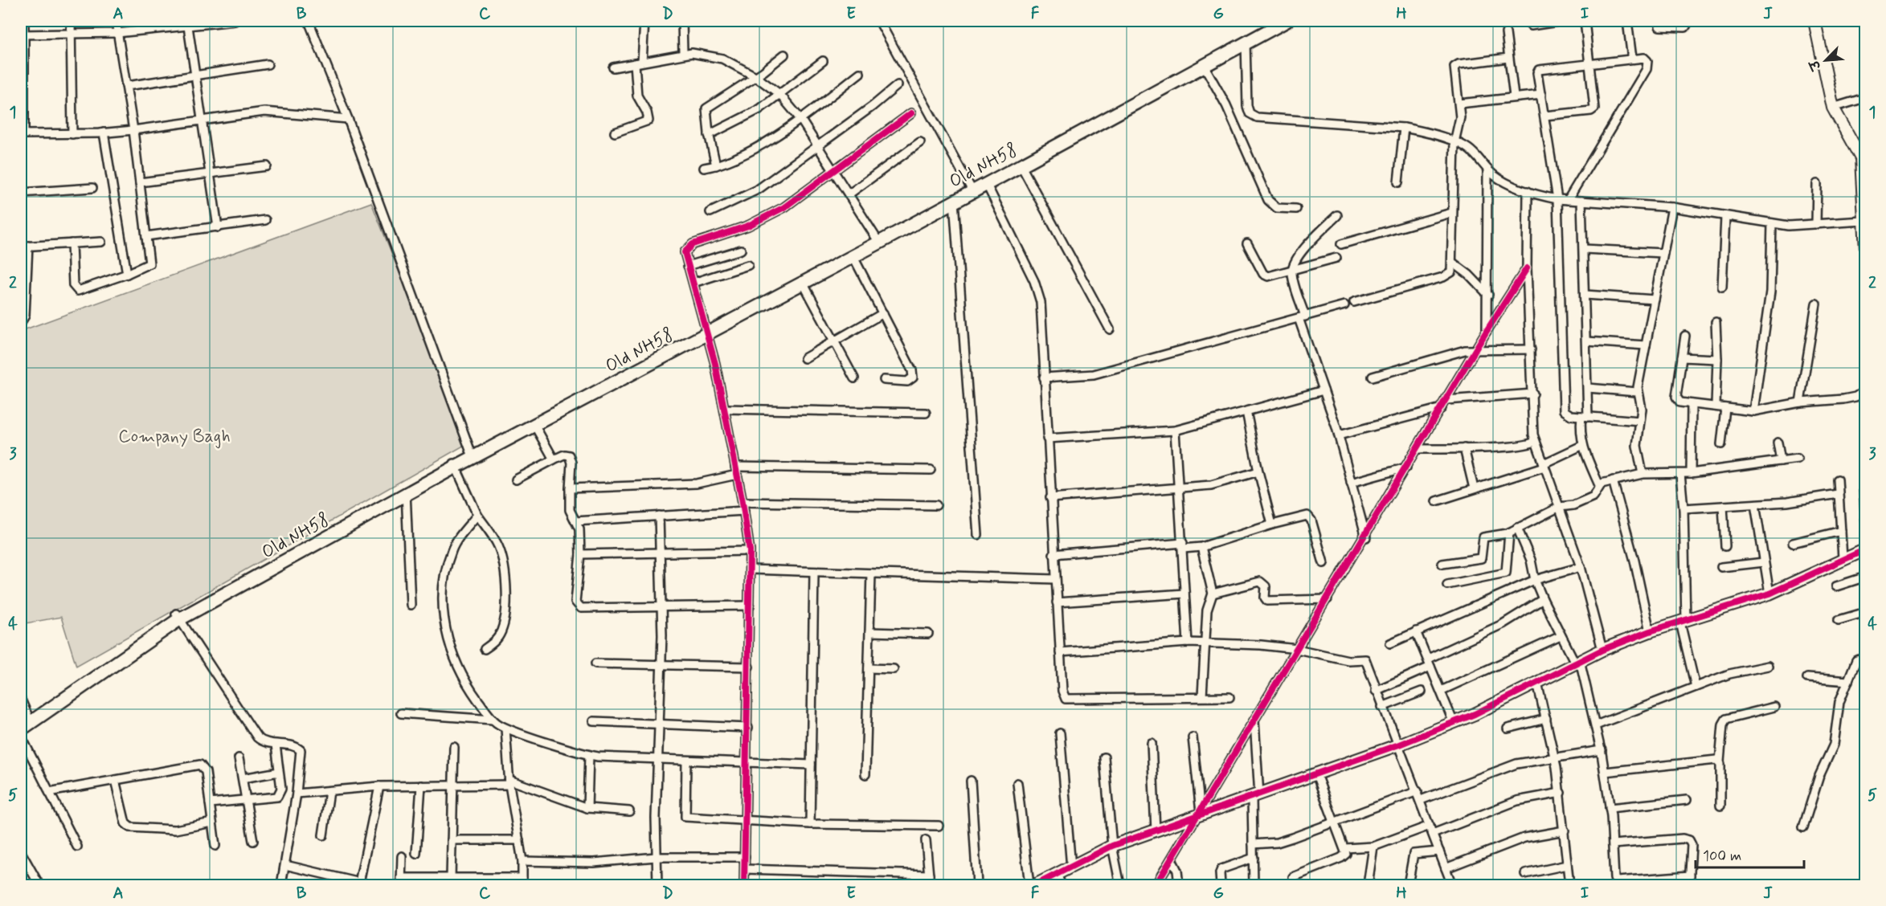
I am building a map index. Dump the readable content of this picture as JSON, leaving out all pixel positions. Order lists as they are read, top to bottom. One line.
{"streets":{"main road":["Old NH58"]},"parks":["Company Bagh"],"scale_bar":"100 m","north":"bottom left","grid":{"columns":["A","B","C","D","E","F","G","H","I","J"],"rows":["1","2","3","4","5"]}}
